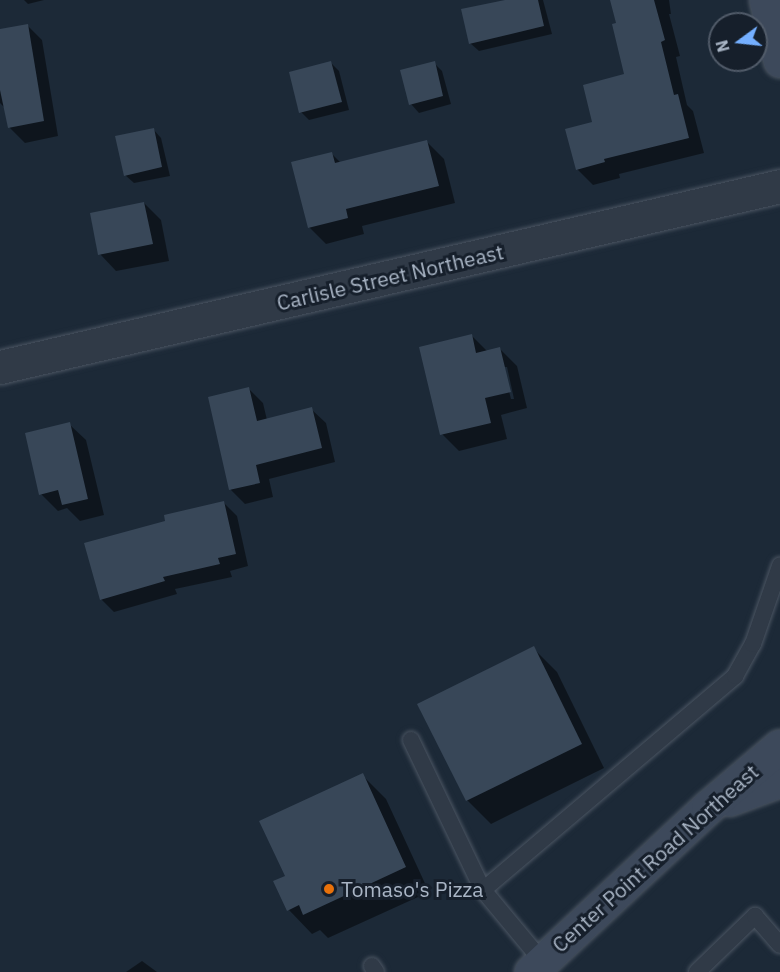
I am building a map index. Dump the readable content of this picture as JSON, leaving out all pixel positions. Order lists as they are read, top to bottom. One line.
{"streets":{"main road":["Center Point Road Northeast"],"street":["Carlisle Street Northeast"]},"places":["Tomaso's Pizza"],"north":"left"}
